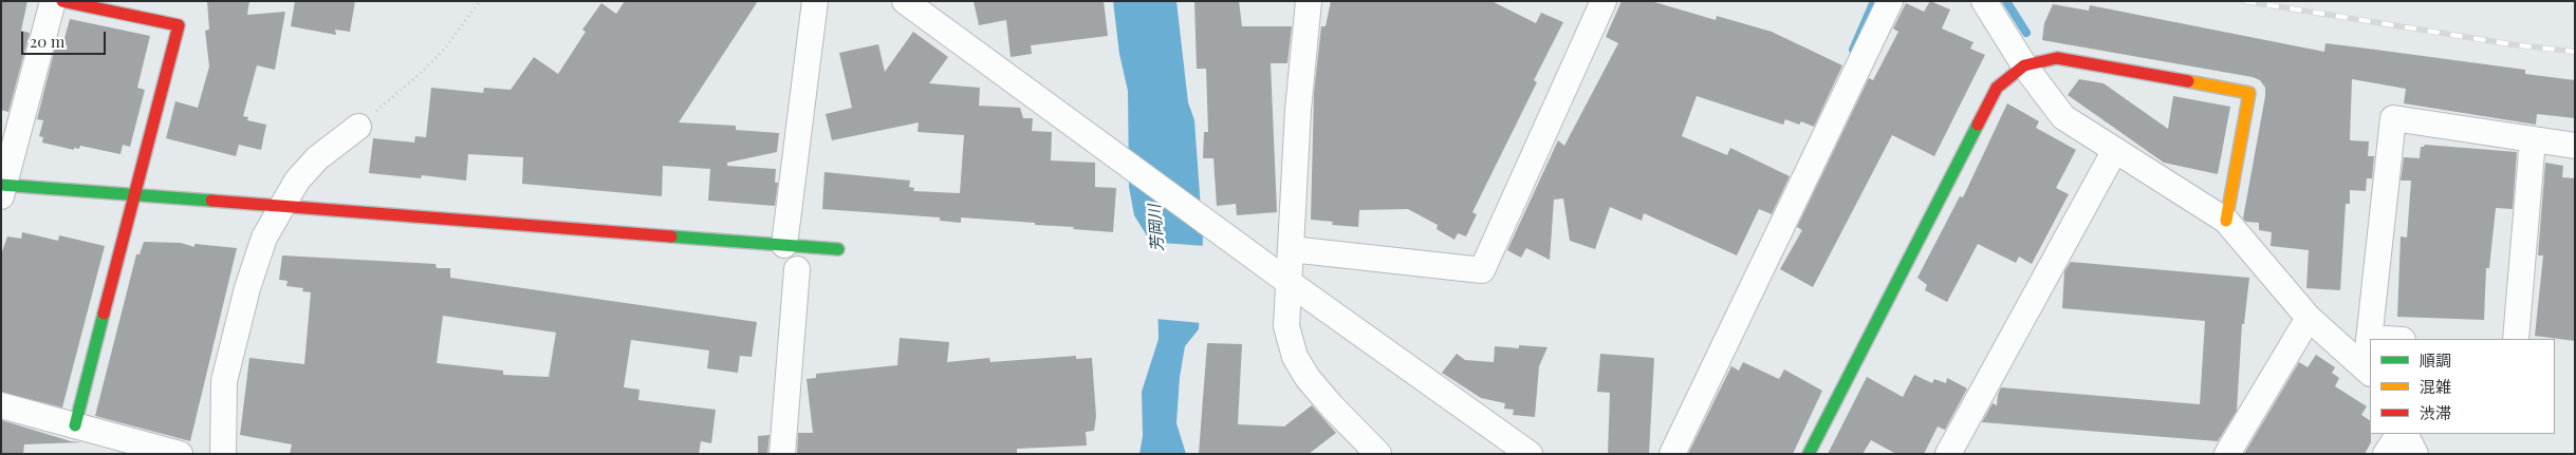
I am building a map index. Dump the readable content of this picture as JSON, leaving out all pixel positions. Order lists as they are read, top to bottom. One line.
{"water":["芳岡川"],"legend":["順調","混雑","渋滞"],"scale_bar":"20 m"}
